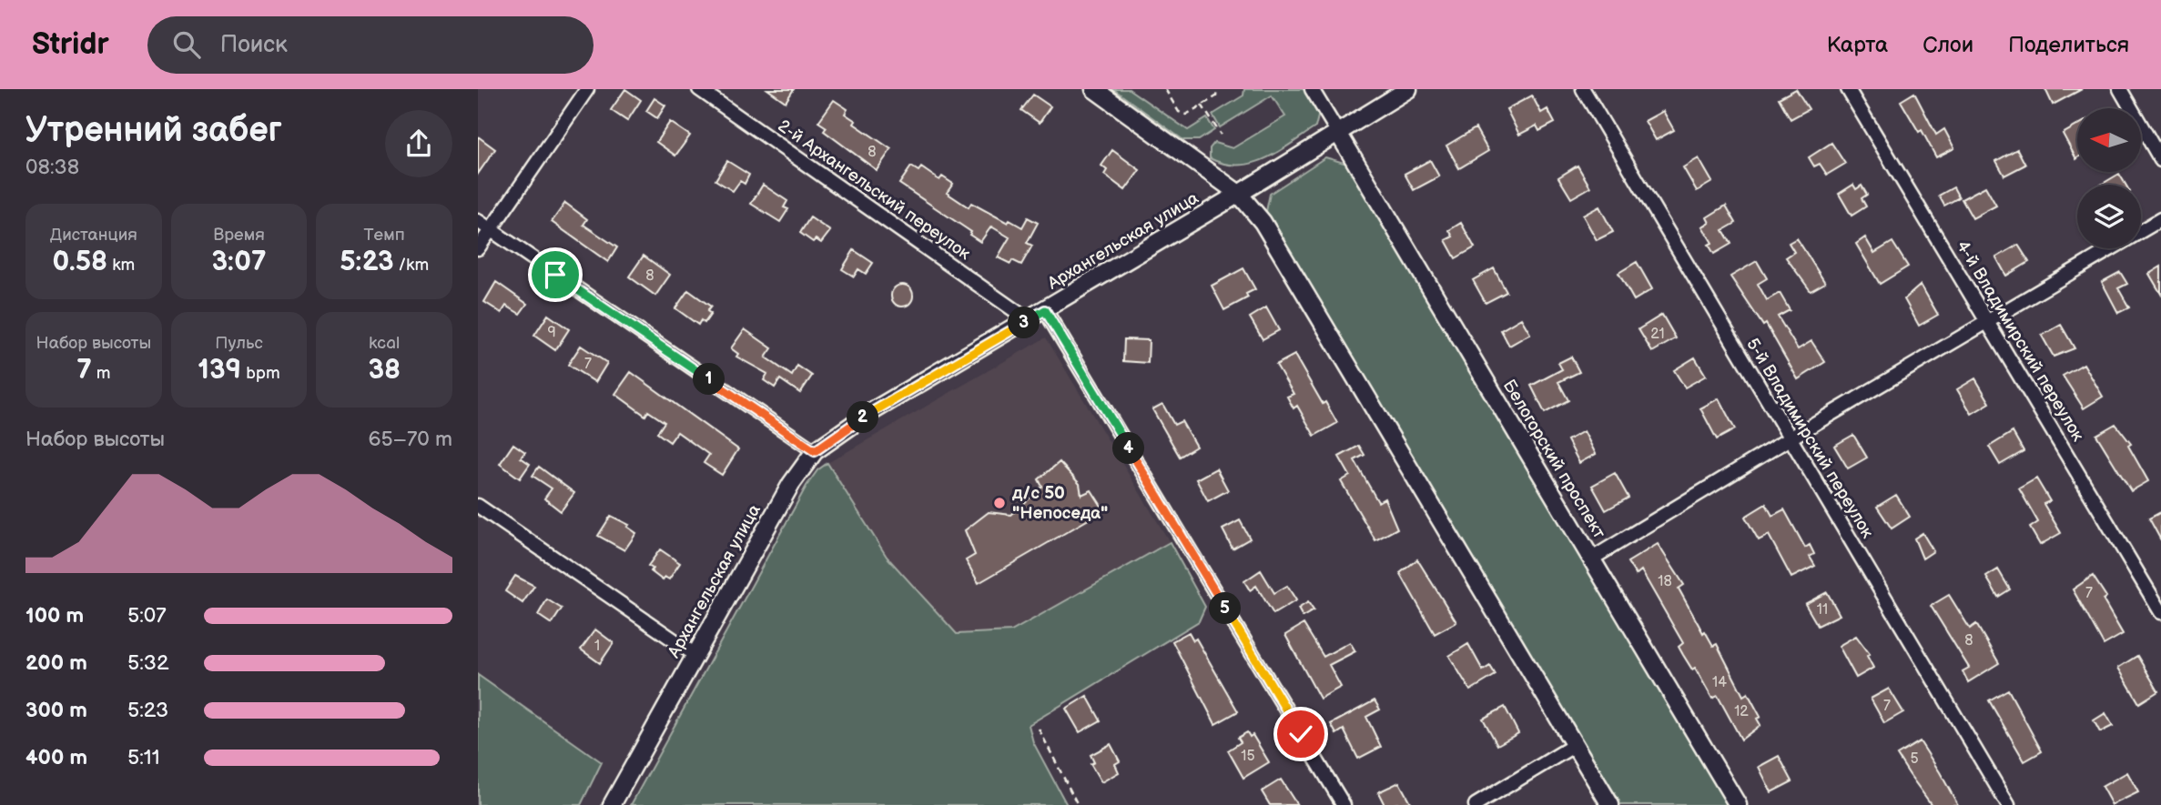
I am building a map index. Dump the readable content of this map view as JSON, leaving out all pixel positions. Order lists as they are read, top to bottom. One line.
{"streets":{"street":["2-й Архангельский переулок","Архангельская улица","4-й Владимирский переулок","5-й Владимирский переулок","Белогорский проспект"]},"crossings":[["2-й Архангельский переулок","Архангельская улица"],["Архангельская улица","Белогорский проспект"]],"places":["д/с 50 \"Непоседа\""],"house_numbers":["8","8","9","21","7","18","7","11","8","1","14","7","12","15","5"],"north":"left","page":{"header":"Stridr","search":"Поиск","nav":["Карта","Слои","Поделиться"],"heading":["Утренний забег","08:38"],"stats":[["Дистанция","0.58 km"],["Время","3:07"],["Темп","5:23 /km"],["Набор высоты","7 m"],["Пульс","139 bpm"],["kcal","38"]],"pins":["3","1","2","4","5"],"chart":["Набор высоты","65–70 m"],"list":[{"name":"100 m","note":"5:07"},{"name":"200 m","note":"5:32"},{"name":"300 m","note":"5:23"},{"name":"400 m","note":"5:11"}]}}
